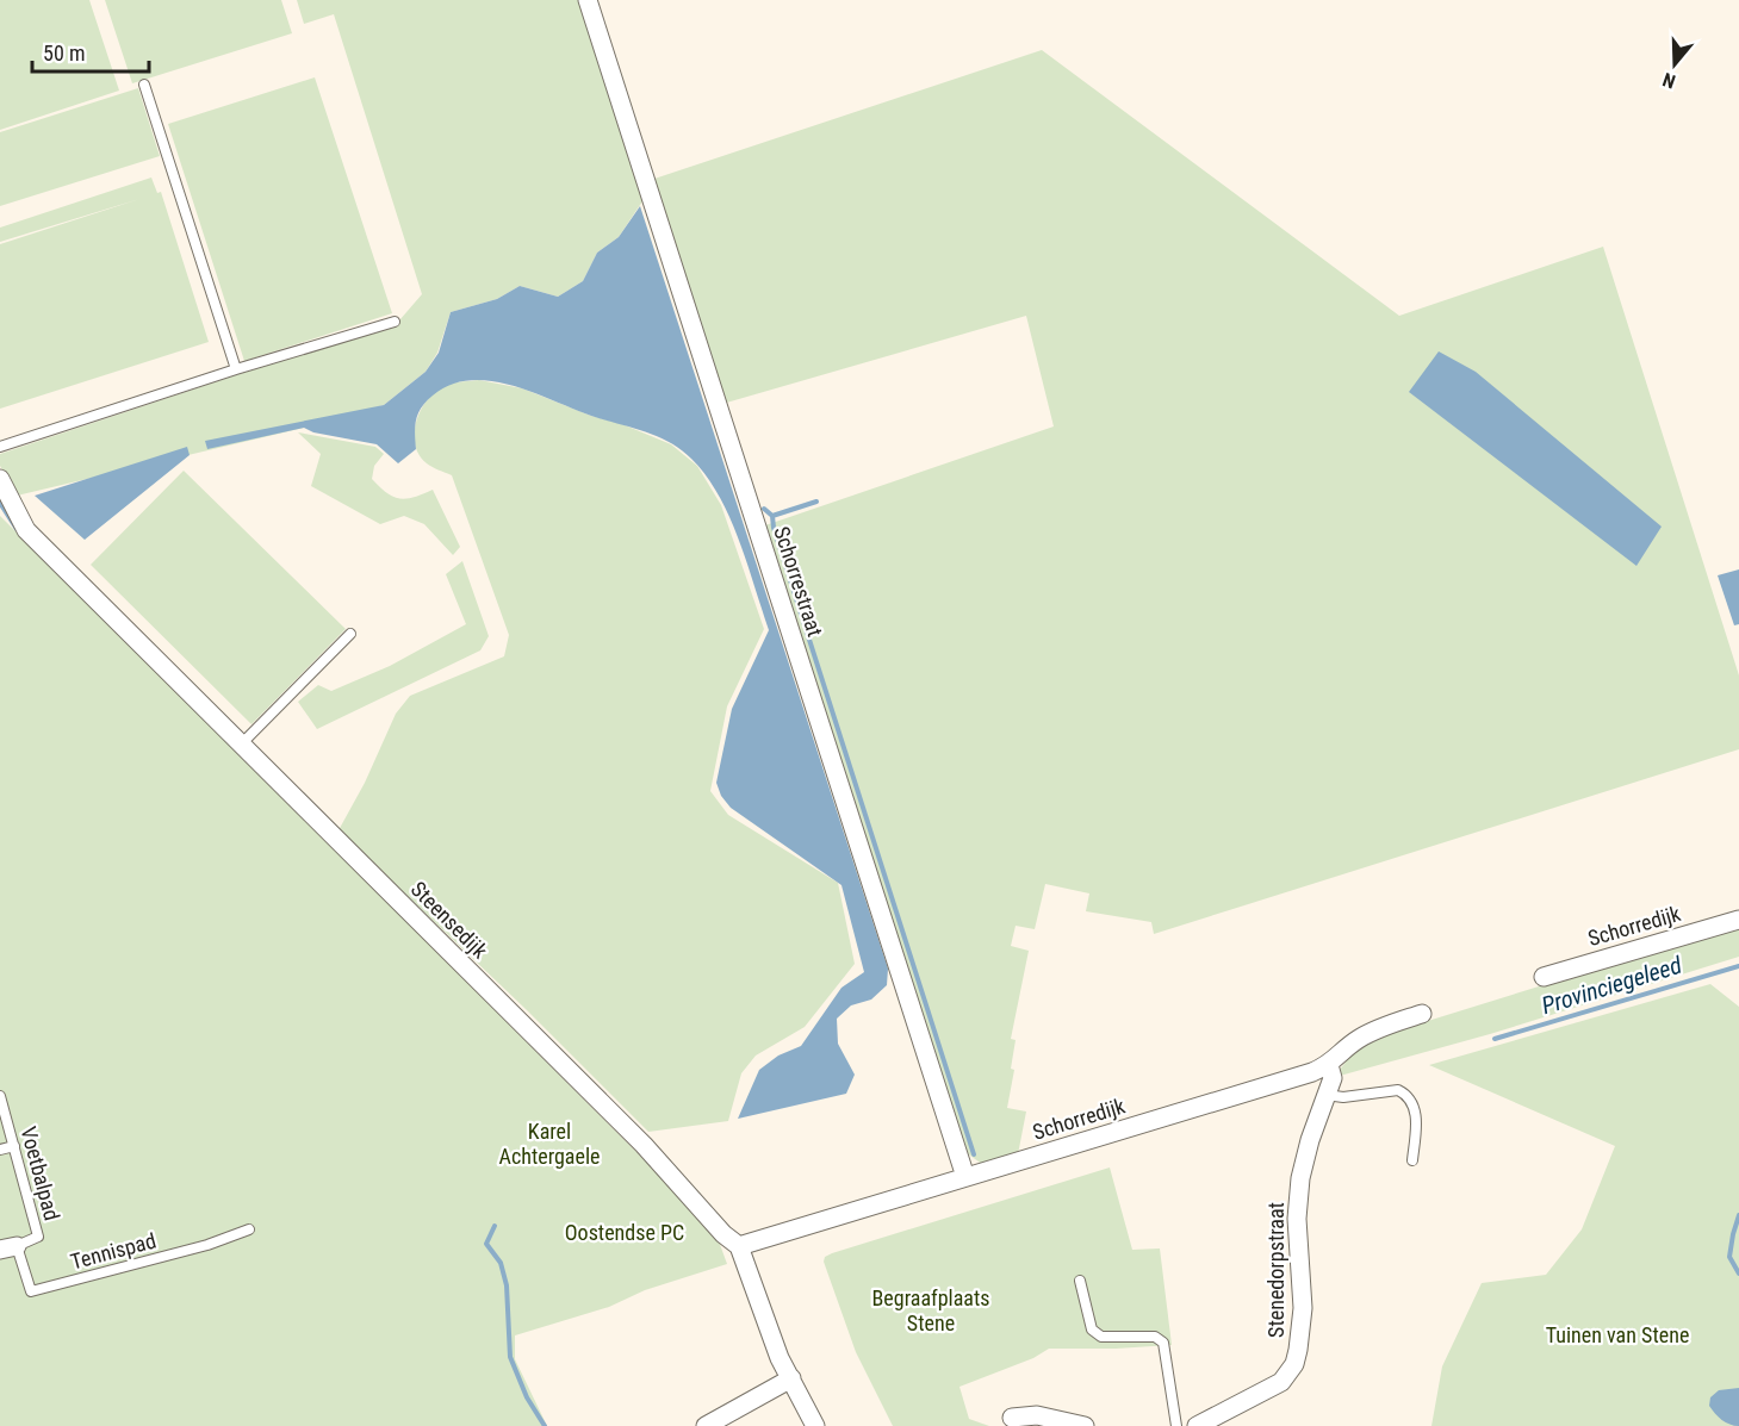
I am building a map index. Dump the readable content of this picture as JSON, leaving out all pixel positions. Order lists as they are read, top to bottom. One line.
{"streets":{"street":["Schorrestraat","Steensedijk","Schorredijk","Stenedorpstraat"],"lane":["Voetbalpad","Tennispad"]},"crossings":[["Schorrestraat","Schorredijk"],["Steensedijk","Schorredijk"],["Schorredijk","Stenedorpstraat"],["Voetbalpad","Tennispad"]],"water":["Provinciegeleed"],"parks":["Karel Achtergaele","Oostendse PC","Begraafplaats Stene","Tuinen van Stene"],"scale_bar":"50 m","north":"bottom"}
